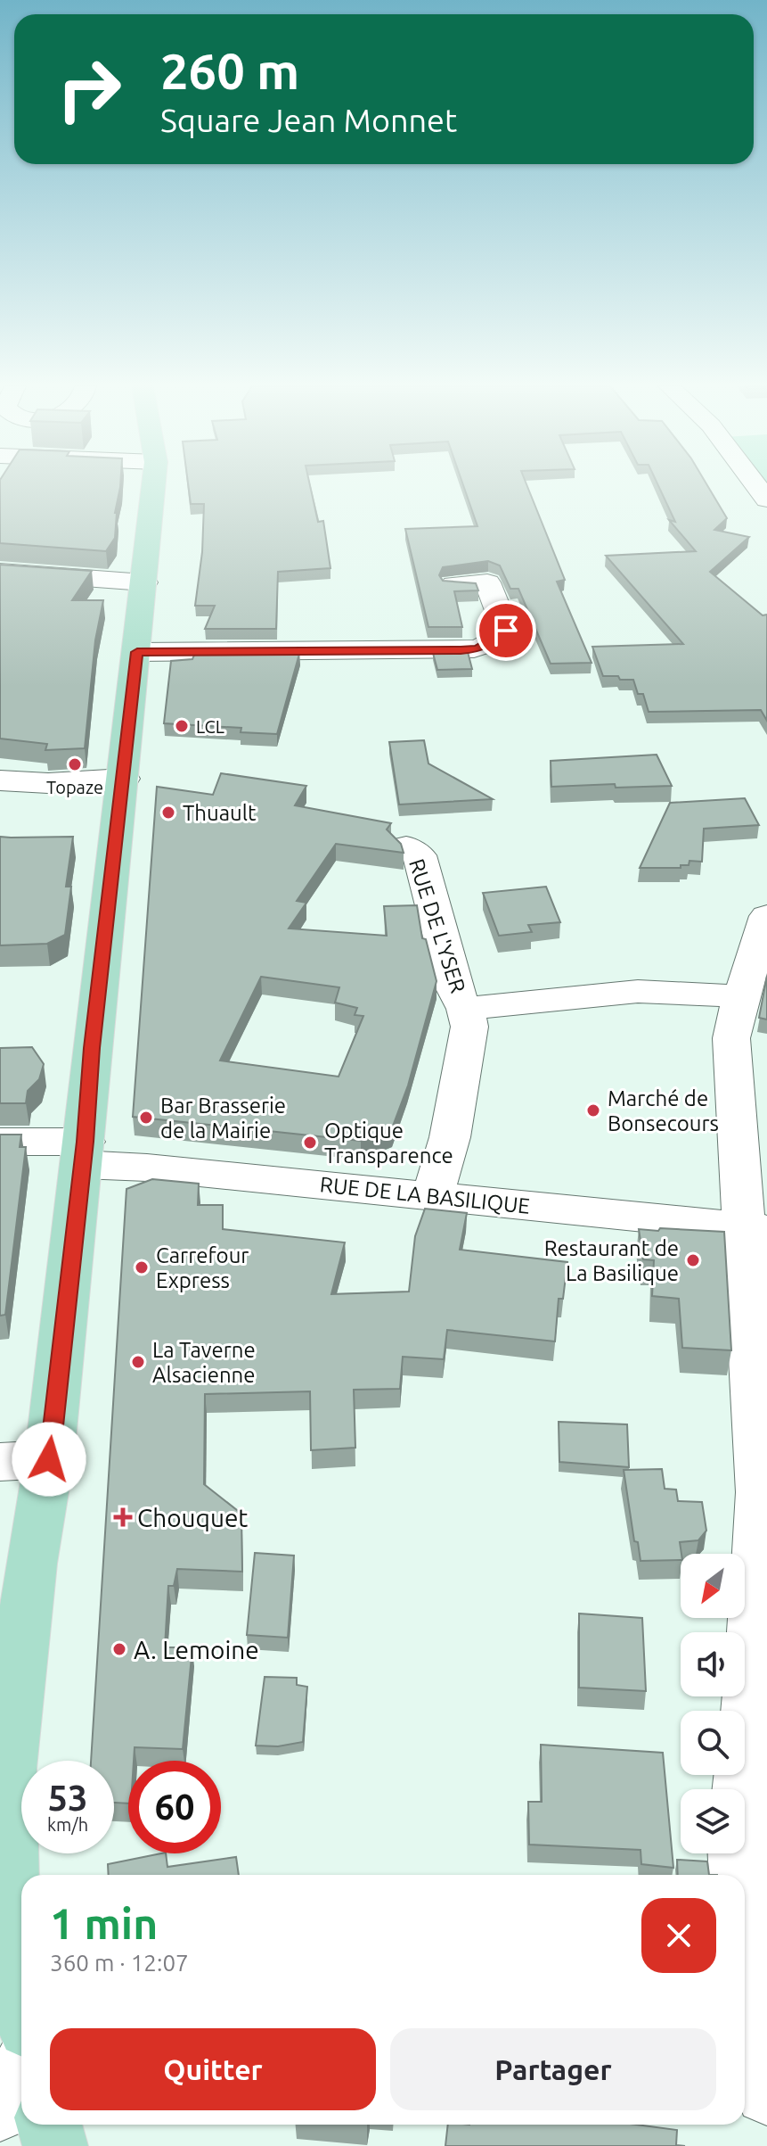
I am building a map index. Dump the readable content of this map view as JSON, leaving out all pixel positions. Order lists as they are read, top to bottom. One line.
{"streets":{"street":["RUE DE L'YSER","RUE DE LA BASILIQUE"]},"places":{"other":["LCL","Topaze","Thuault","Marché de Bonsecours","Bar Brasserie de la Mairie","Optique Transparence","Restaurant de La Basilique","Carrefour Express","La Taverne Alsacienne","A. Lemoine"],"health":["Chouquet"]},"north":"bottom left","page":{"turn":["260 m","Square Jean Monnet"],"speed":"53 km/h","limit":"60","heading":["1 min","360 m · 12:07"],"buttons":["Quitter","Partager"]}}
